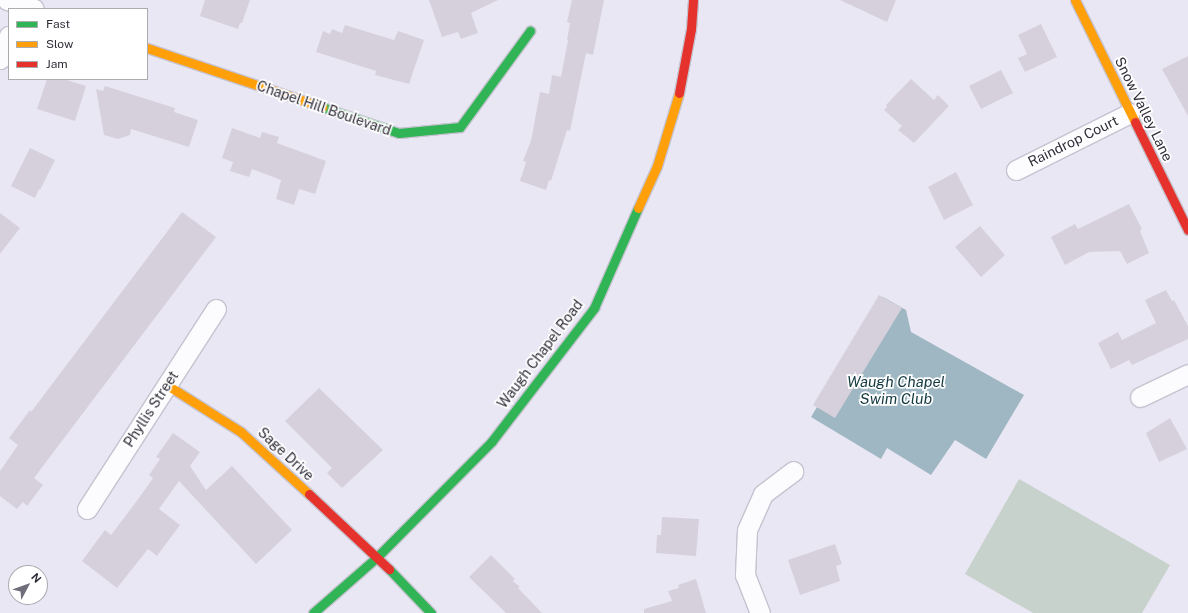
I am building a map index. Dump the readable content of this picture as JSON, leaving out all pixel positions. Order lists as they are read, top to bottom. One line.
{"streets":{"street":["Chapel Hill Boulevard","Snow Valley Lane","Raindrop Court","Waugh Chapel Road","Phyllis Street","Sage Drive"]},"crossings":[["Snow Valley Lane","Raindrop Court"],["Waugh Chapel Road","Sage Drive"],["Phyllis Street","Sage Drive"]],"water":["Waugh Chapel Swim Club"],"legend":["Fast","Slow","Jam"],"north":"top right"}
